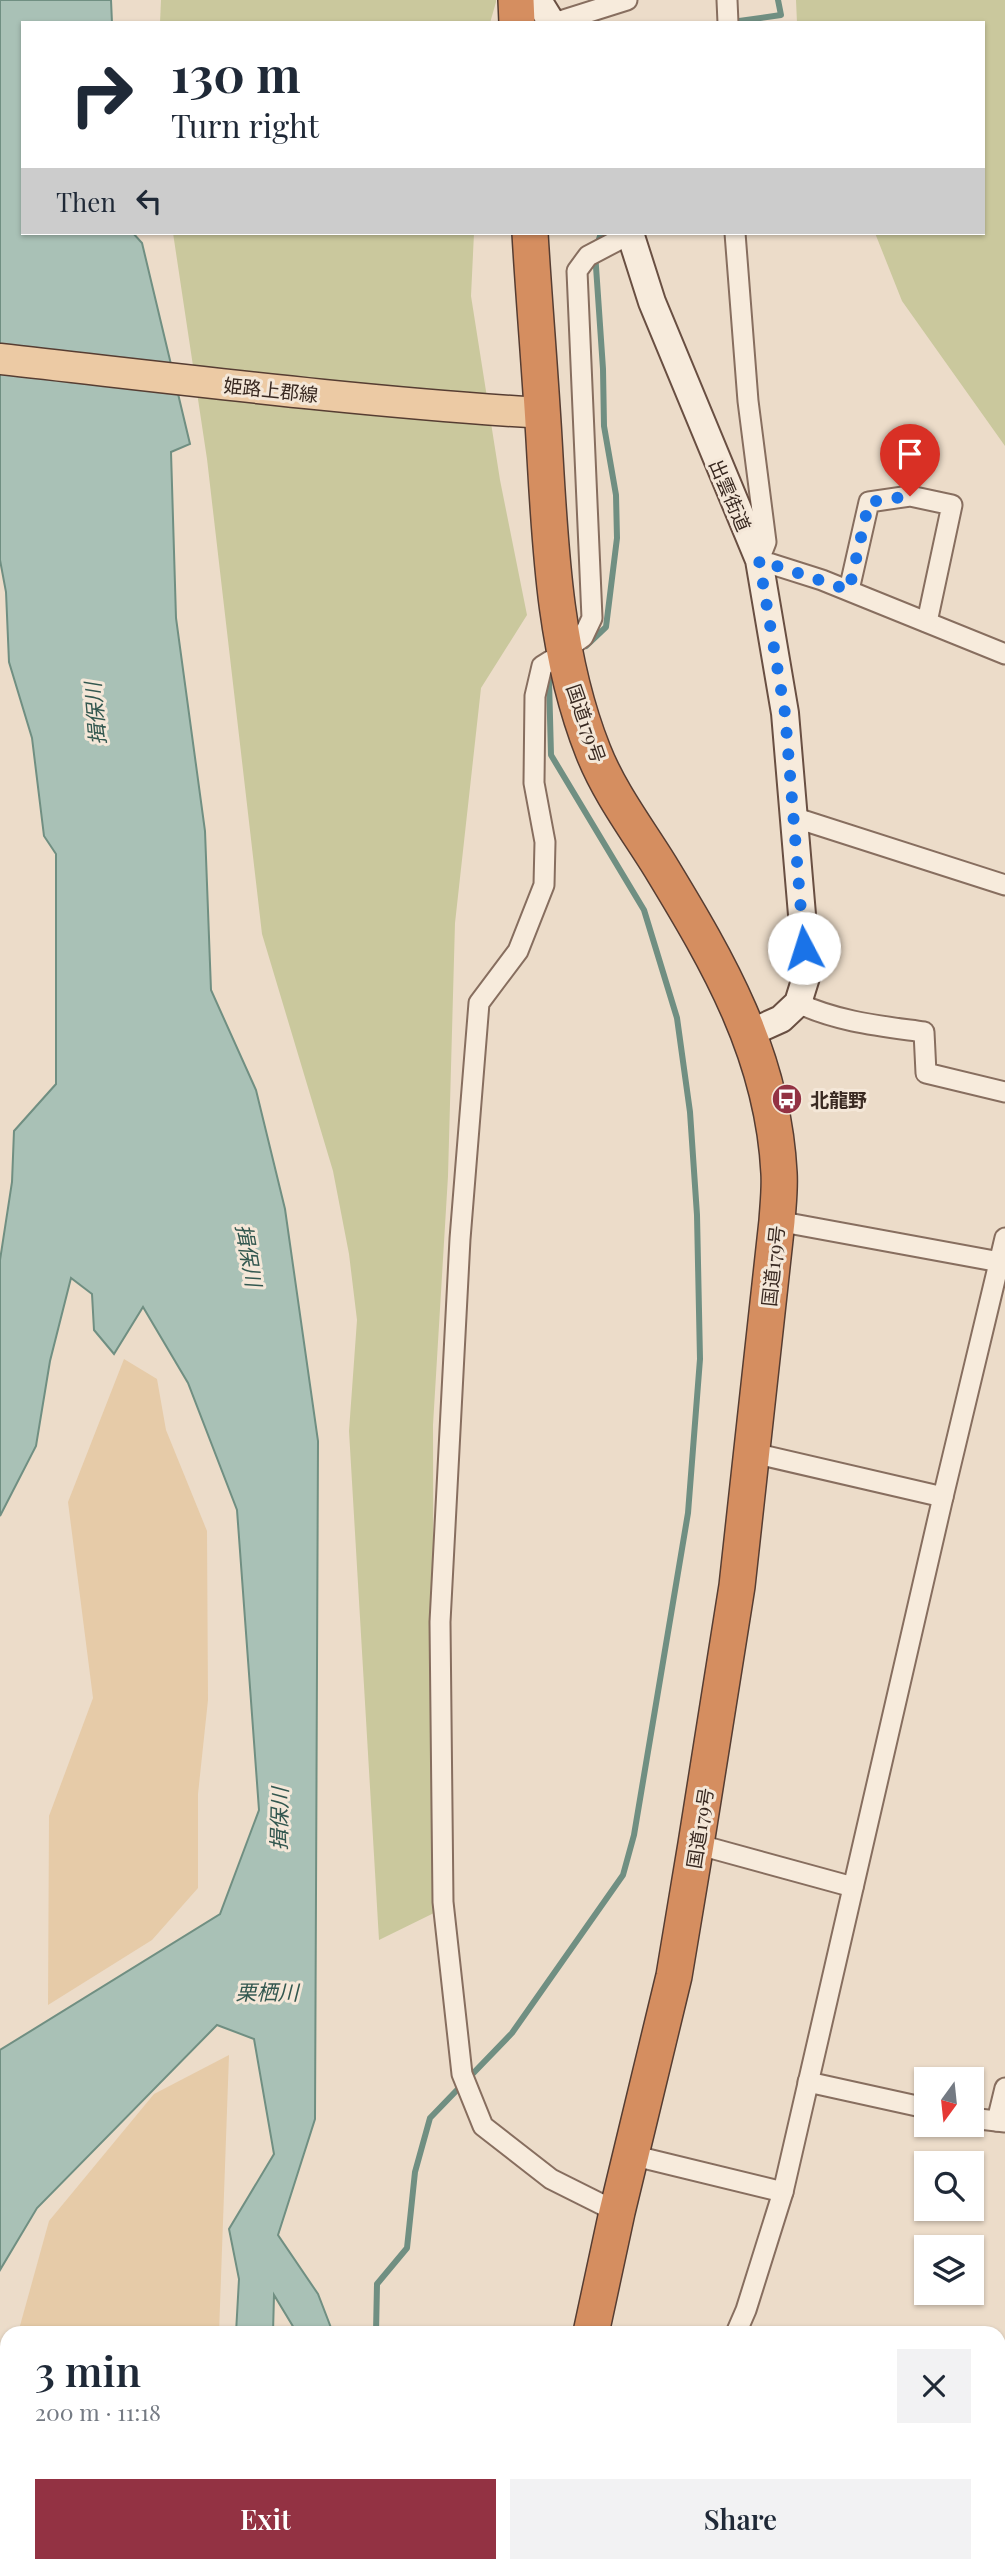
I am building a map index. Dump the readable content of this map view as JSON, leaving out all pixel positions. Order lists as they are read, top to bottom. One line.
{"streets":{"highway":["国道179号"],"main road":["姫路上郡線"],"street":["出雲街道"]},"crossings":[["姫路上郡線","国道179号"]],"water":["揖保川","栗栖川"],"places":{"bus stop":["北龍野"]},"north":"bottom","page":{"turn":["130 m","Turn right"],"then":"Then","heading":["3 min","200 m · 11:18"],"buttons":["Exit","Share"]}}
